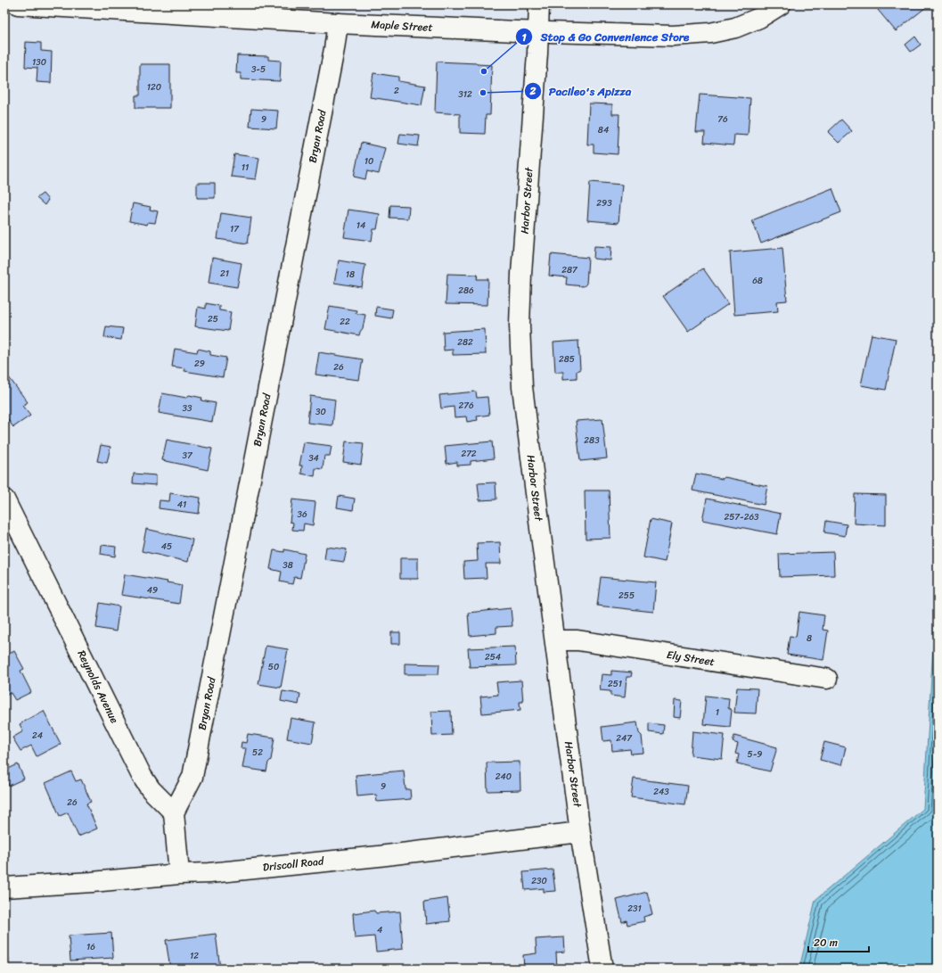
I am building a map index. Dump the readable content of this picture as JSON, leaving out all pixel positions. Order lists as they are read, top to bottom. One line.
{"streets":{"street":["Maple Street","Bryan Road","Harbor Street","Ely Street","Reynolds Avenue","Driscoll Road"]},"crossings":[["Maple Street","Bryan Road"],["Maple Street","Harbor Street"],["Bryan Road","Reynolds Avenue"],["Harbor Street","Ely Street"],["Harbor Street","Driscoll Road"]],"places":["Stop & Go Convenience Store","Pacileo's Apizza"],"house_numbers":["130","3-5","120","2","312","9","76","84","10","11","293","14","17","287","21","18","68","286","25","22","282","285","29","26","276","33","30","283","272","37","34","41","36","257-263","45","38","49","255","8","254","50","251","1","24","247","52","5-9","240","9","243","26","230","231","4","16","12"],"scale_bar":"20 m"}
